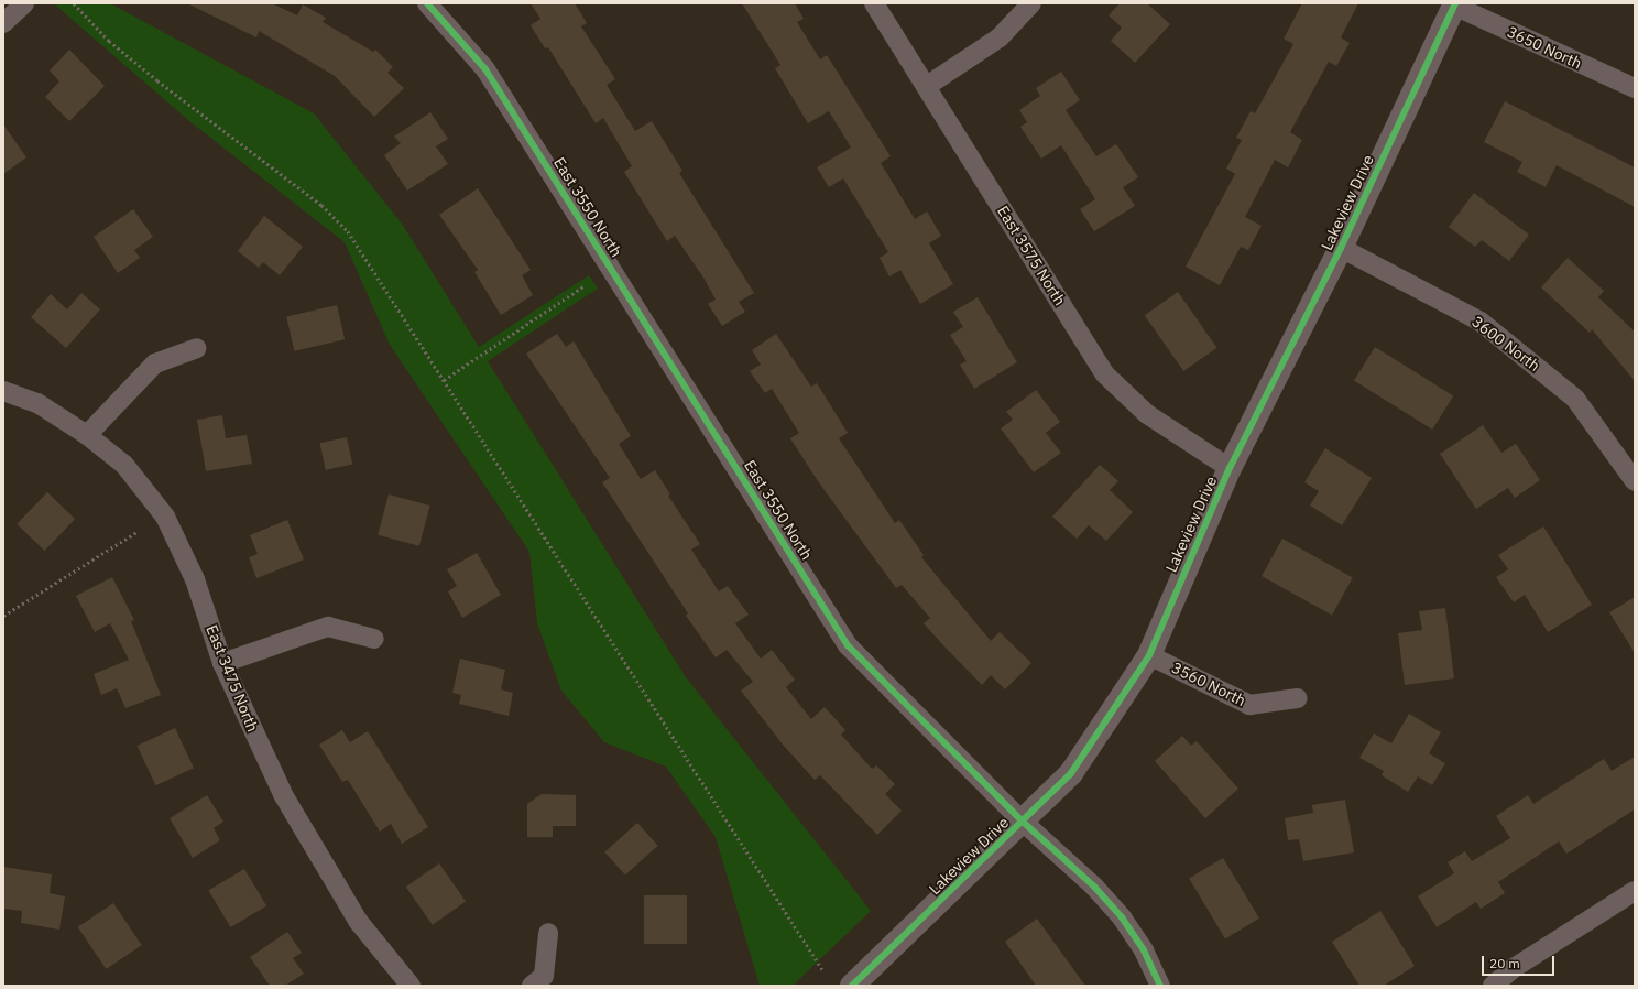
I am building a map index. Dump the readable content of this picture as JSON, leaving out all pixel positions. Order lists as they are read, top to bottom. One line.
{"streets":{"street":["3650 North","Lakeview Drive","East 3550 North","East 3575 North","3600 North","East 3475 North","3560 North"]},"crossings":[["3650 North","Lakeview Drive"],["Lakeview Drive","East 3550 North"],["Lakeview Drive","East 3575 North"],["Lakeview Drive","3600 North"],["Lakeview Drive","3560 North"]],"scale_bar":"20 m"}
